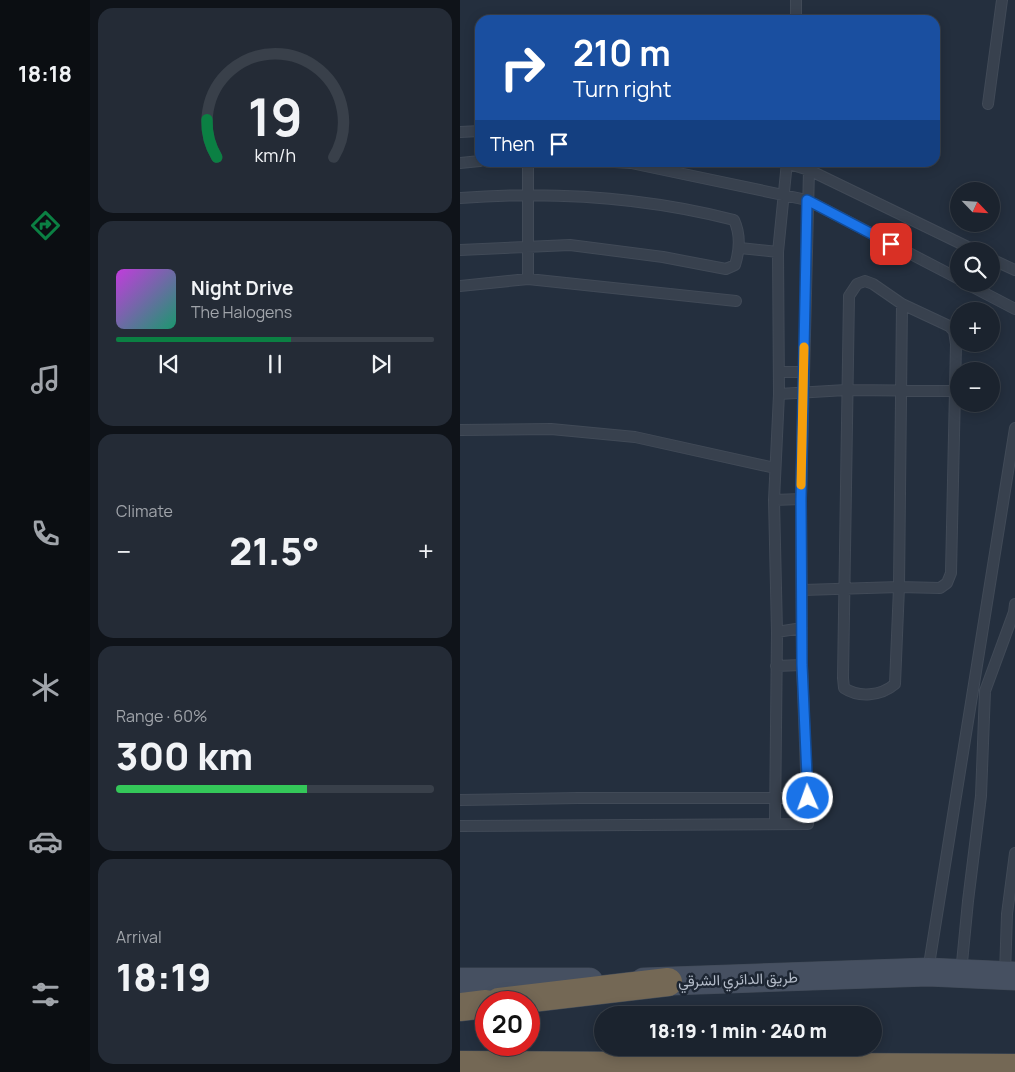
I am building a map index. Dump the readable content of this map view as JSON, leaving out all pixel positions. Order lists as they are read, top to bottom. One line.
{"streets":{"main road":["طريق الدائري الشرقي"]},"north":"bottom right","page":{"tabs":"18:18","turn":["210 m","Turn right"],"then":"Then","map_buttons":["+","−"],"song":["Night Drive","The Halogens"],"tile":["Climate",["Range · 60%","300 km"],["Arrival","18:19"]],"heat":["−","21.5°","+"],"limit":"20","trip":"18:19 · 1 min · 240 m","gauge":["19","km/h"]}}
